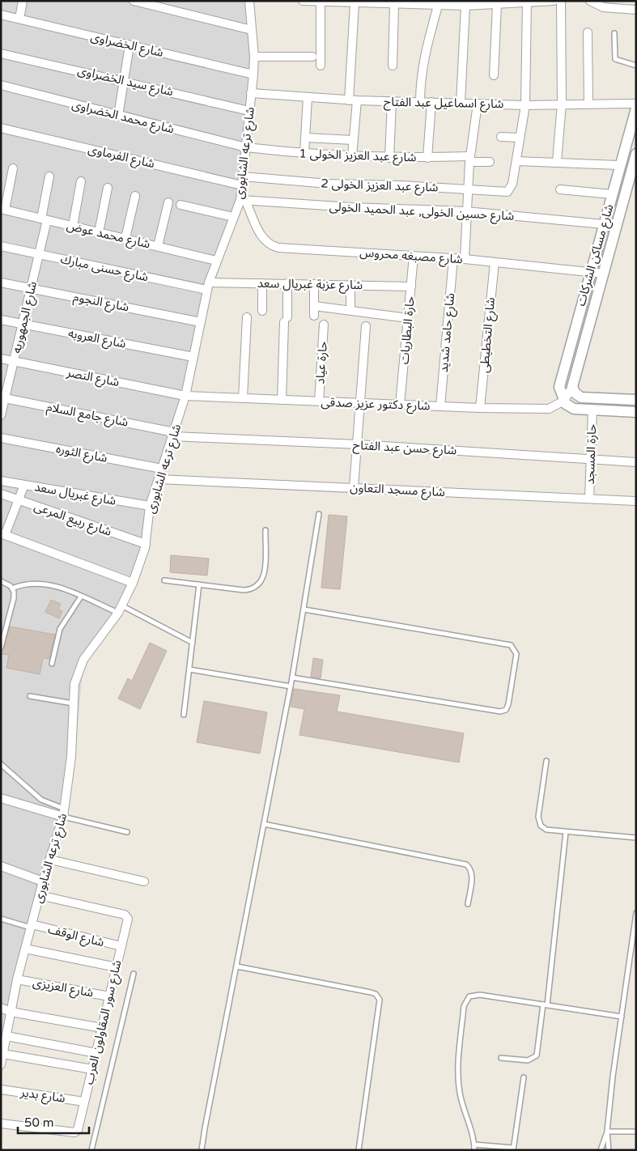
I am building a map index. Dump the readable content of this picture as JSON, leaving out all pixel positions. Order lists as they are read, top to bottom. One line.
{"streets":{"street":["شارع الخضراوى","شارع سيد الخضراوى","شارع اسماعيل عبد الفتاح","شارع محمد الخضراوى","شارع ترعه الشابورى","شارع عبد العزيز الخولى 1","شارع الفرماوى","شارع عبد العزيز الخولى 2","شارع حسين الخولى, عبد الحميد الخولى","شارع محمد عوض","شارع مساكن الشركات","شارع مصبغه محروس","شارع حسنى مبارك","شارع عزبة غبريال سعد","شارع النجوم","شارع الجمهوريه","حارة البطاريات","شارع حامد شديد","شارع التخطيطى","شارع العروبه","حارة عياد","شارع النصر","شارع دكتور عزيز صدقى","شارع جامع السلام","شارع حسن عبد الفتاح","شارع الثوره","حارة المسجد","شارع مسجد التعاون","شارع غبريال سعد","شارع ربيع المرعى","شارع الوقف","شارع العزيزى","شارع سور المقاولون العرب","شارع بدير"]},"crossings":[["شارع الخضراوى","شارع ترعه الشابورى"],["شارع سيد الخضراوى","شارع ترعه الشابورى"],["شارع اسماعيل عبد الفتاح","شارع ترعه الشابورى"],["شارع محمد الخضراوى","شارع ترعه الشابورى"],["شارع محمد الخضراوى","شارع عبد العزيز الخولى 1"],["شارع ترعه الشابورى","شارع عبد العزيز الخولى 1"],["شارع ترعه الشابورى","شارع الفرماوى"],["شارع ترعه الشابورى","شارع عبد العزيز الخولى 2"],["شارع ترعه الشابورى","شارع حسين الخولى, عبد الحميد الخولى"],["شارع ترعه الشابورى","شارع محمد عوض"],["شارع ترعه الشابورى","شارع مصبغه محروس"],["شارع ترعه الشابورى","شارع حسنى مبارك"],["شارع ترعه الشابورى","شارع عزبة غبريال سعد"],["شارع ترعه الشابورى","شارع النجوم"],["شارع ترعه الشابورى","شارع العروبه"],["شارع ترعه الشابورى","شارع النصر"],["شارع ترعه الشابورى","شارع دكتور عزيز صدقى"],["شارع ترعه الشابورى","شارع جامع السلام"],["شارع ترعه الشابورى","شارع حسن عبد الفتاح"],["شارع ترعه الشابورى","شارع الثوره"],["شارع ترعه الشابورى","شارع مسجد التعاون"],["شارع ترعه الشابورى","شارع غبريال سعد"],["شارع ترعه الشابورى","شارع ربيع المرعى"],["شارع ترعه الشابورى","شارع الوقف"],["شارع ترعه الشابورى","شارع العزيزى"],["شارع ترعه الشابورى","شارع سور المقاولون العرب"],["شارع حسين الخولى, عبد الحميد الخولى","شارع مساكن الشركات"],["شارع حسين الخولى, عبد الحميد الخولى","شارع مصبغه محروس"],["شارع محمد عوض","شارع الجمهوريه"],["شارع مساكن الشركات","شارع مصبغه محروس"],["شارع مساكن الشركات","شارع دكتور عزيز صدقى"],["شارع مصبغه محروس","حارة البطاريات"],["شارع مصبغه محروس","شارع حامد شديد"],["شارع مصبغه محروس","شارع التخطيطى"],["شارع حسنى مبارك","شارع عزبة غبريال سعد"],["شارع حسنى مبارك","شارع الجمهوريه"],["شارع عزبة غبريال سعد","حارة البطاريات"],["شارع النجوم","شارع الجمهوريه"],["شارع الجمهوريه","شارع العروبه"],["شارع الجمهوريه","شارع النصر"],["شارع الجمهوريه","شارع جامع السلام"],["حارة البطاريات","شارع دكتور عزيز صدقى"],["شارع حامد شديد","شارع دكتور عزيز صدقى"],["شارع التخطيطى","شارع دكتور عزيز صدقى"],["حارة عياد","شارع دكتور عزيز صدقى"],["شارع النصر","شارع دكتور عزيز صدقى"],["شارع جامع السلام","شارع حسن عبد الفتاح"],["شارع حسن عبد الفتاح","حارة المسجد"],["حارة المسجد","شارع مسجد التعاون"],["شارع الوقف","شارع سور المقاولون العرب"],["شارع العزيزى","شارع سور المقاولون العرب"],["شارع سور المقاولون العرب","شارع بدير"]],"scale_bar":"50 m"}
